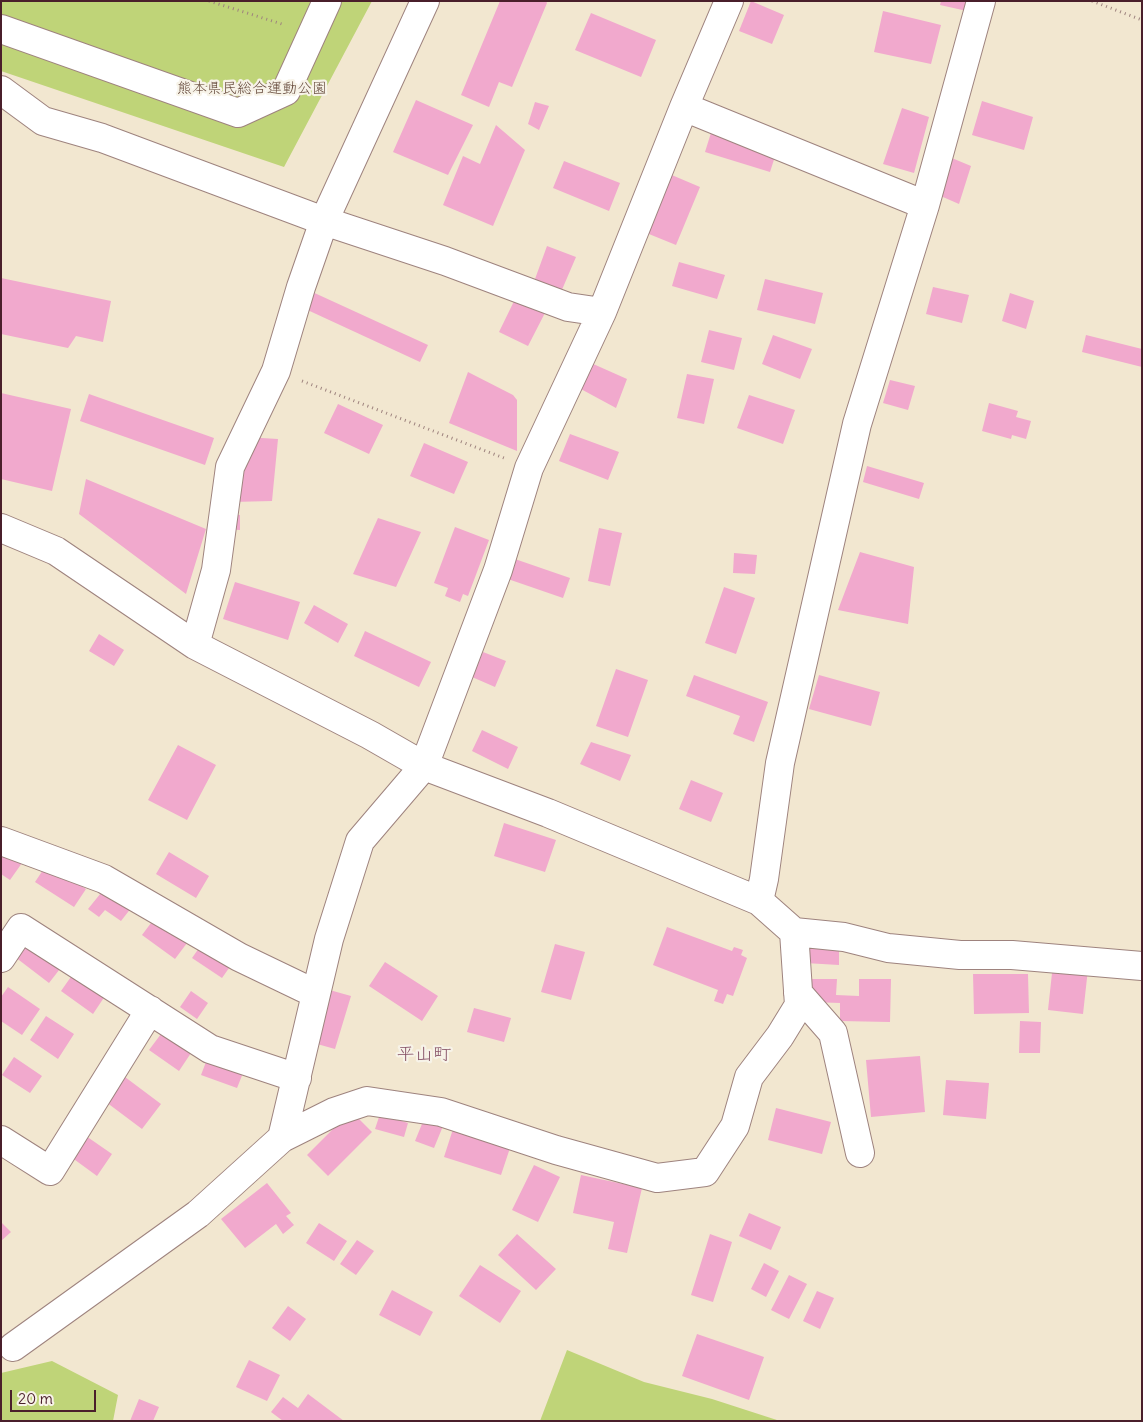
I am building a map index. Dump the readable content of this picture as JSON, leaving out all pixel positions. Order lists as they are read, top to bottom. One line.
{"districts":["平山町"],"parks":["熊本県民総合運動公園"],"scale_bar":"20 m"}
